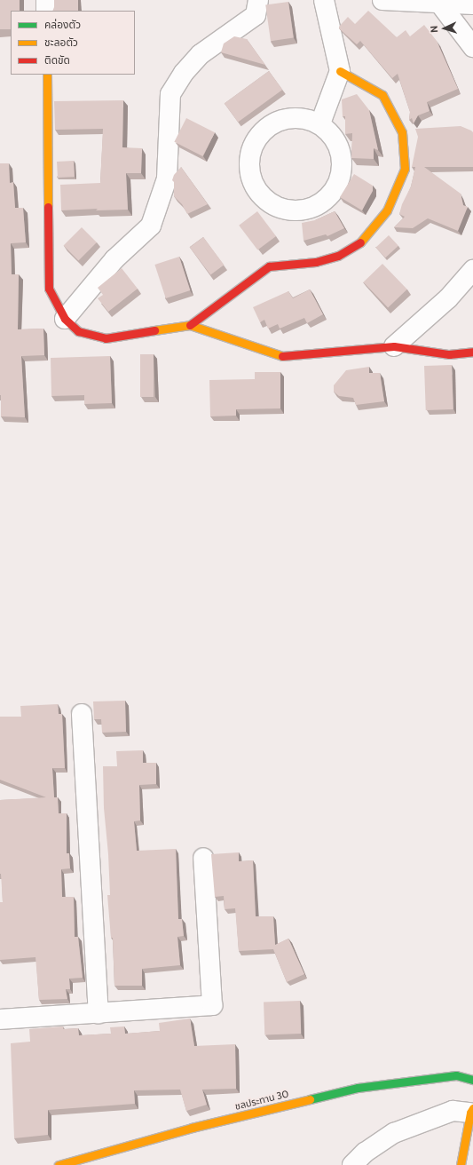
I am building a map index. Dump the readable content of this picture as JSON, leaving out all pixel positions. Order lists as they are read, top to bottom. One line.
{"streets":{"street":["ชลประทาน 30"]},"legend":["คล่องตัว","ชะลอตัว","ติดขัด"],"north":"left"}
